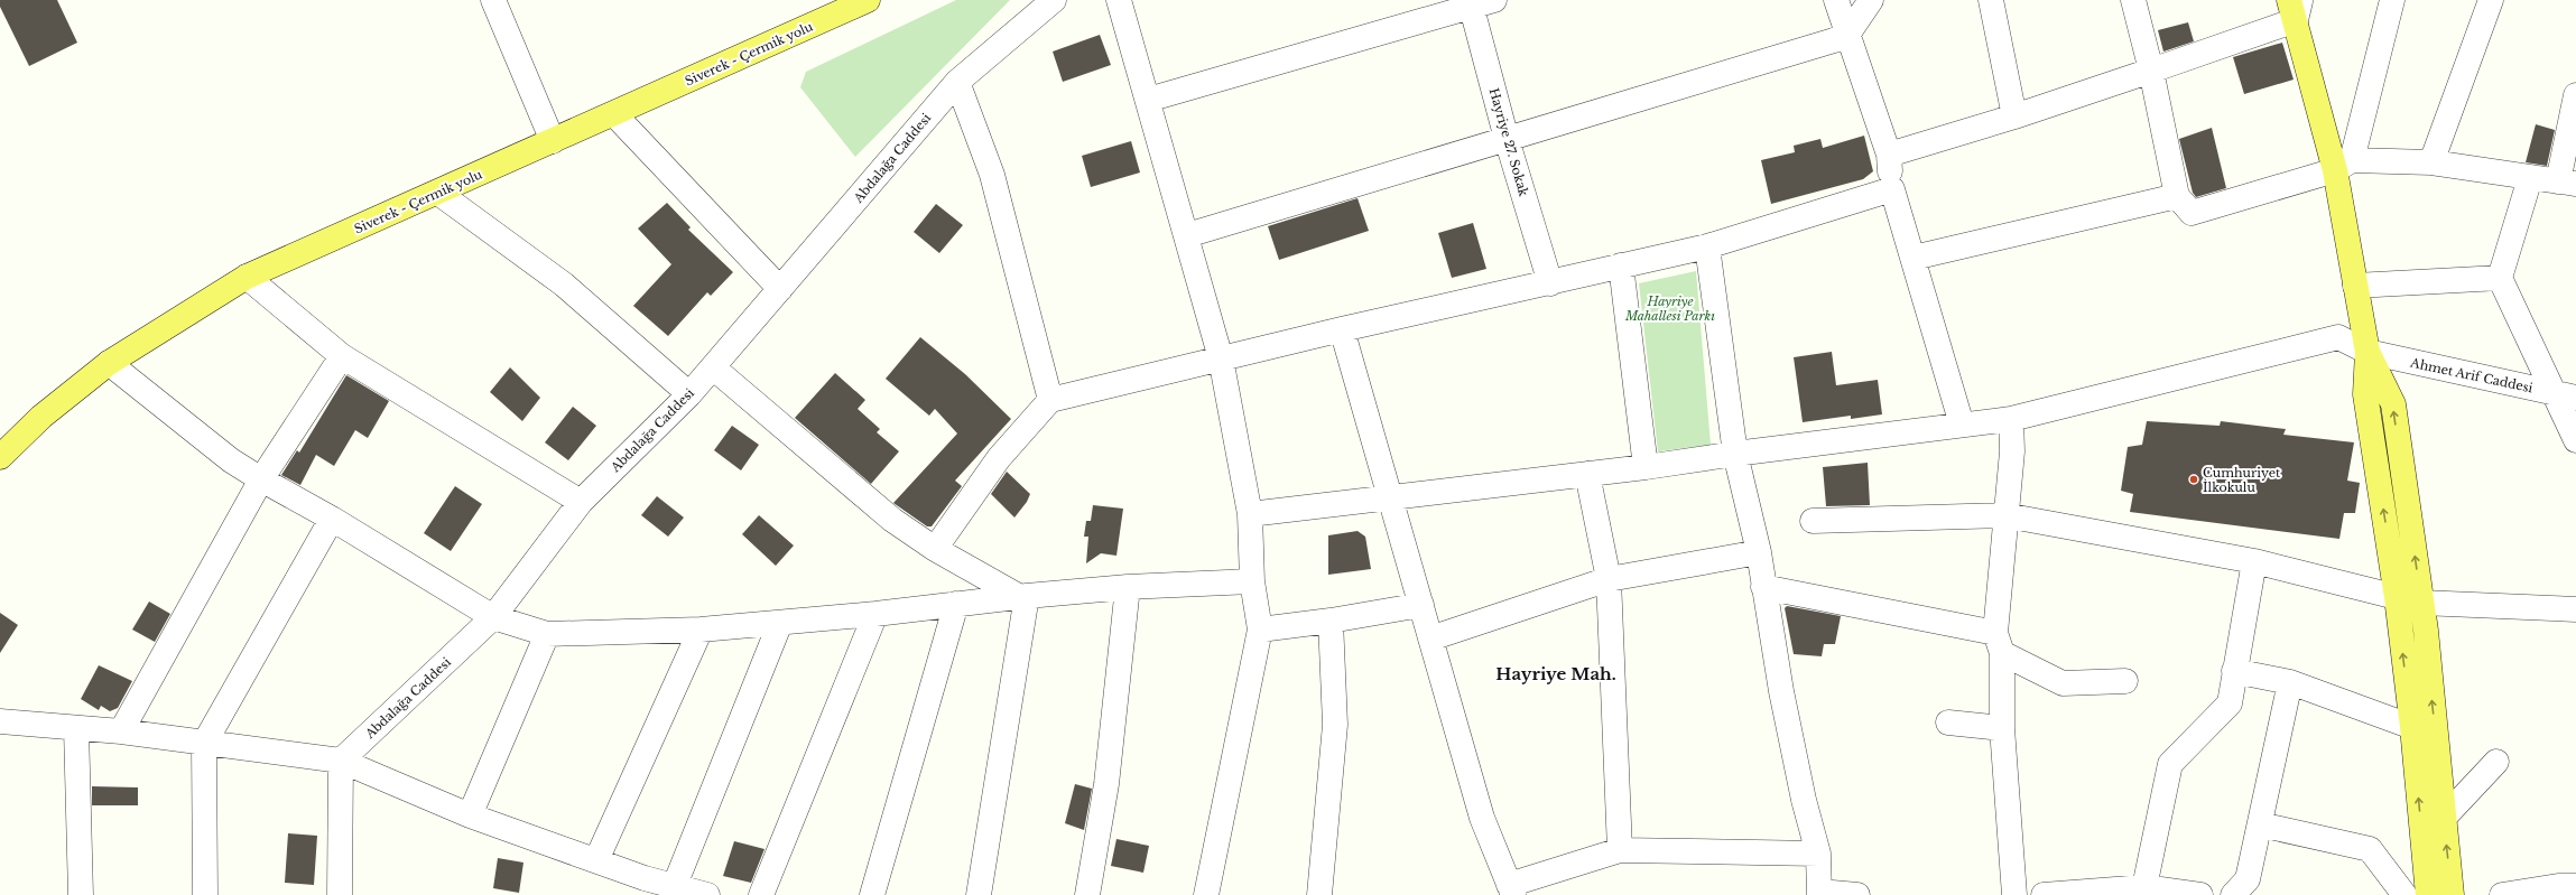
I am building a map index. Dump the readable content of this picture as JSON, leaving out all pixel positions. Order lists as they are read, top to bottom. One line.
{"streets":{"main road":["Siverek - Çermik yolu"],"street":["Hayriye 27. Sokak","Abdalağa Caddesi","Ahmet Arif Caddesi"]},"districts":["Hayriye Mah."],"parks":["Hayriye Mahallesi Parkı"],"places":["Cumhuriyet İlkokulu"]}
